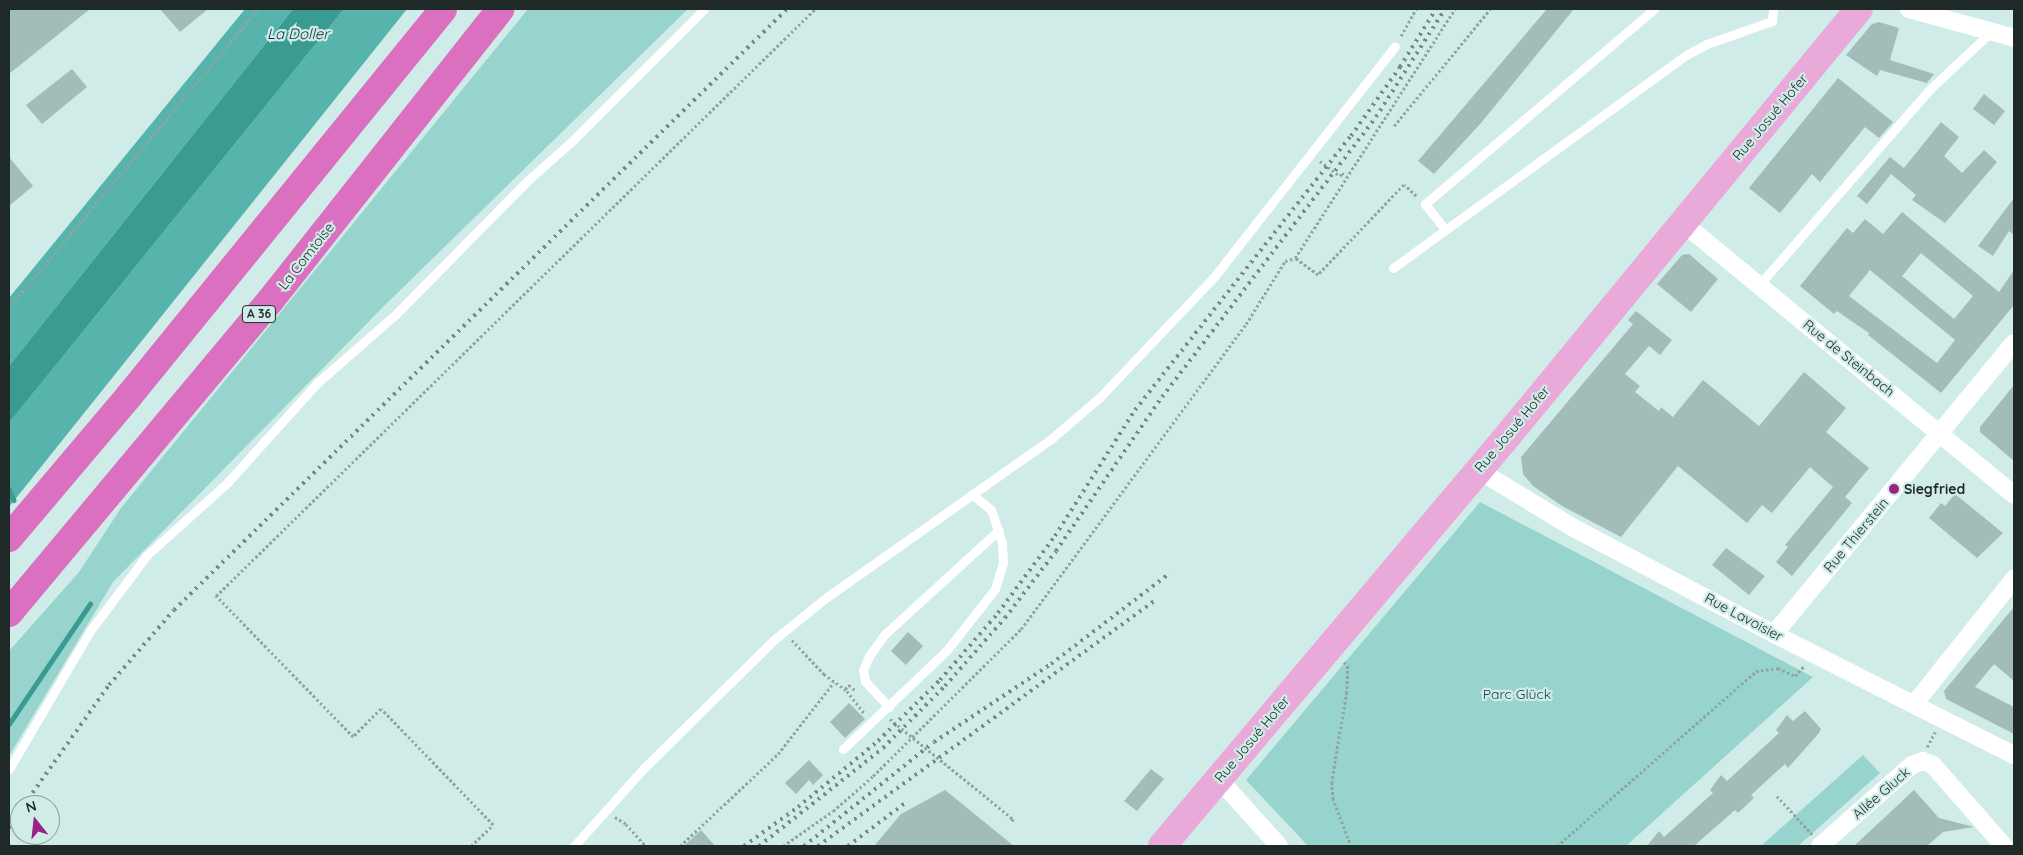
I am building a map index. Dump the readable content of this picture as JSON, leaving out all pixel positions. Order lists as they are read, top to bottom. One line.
{"streets":{"highway":["La Comtoise","A 36"],"main road":["Rue Josué Hofer"],"street":["Rue de Steinbach","Rue Thierstein","Rue Lavoisier","Allée Gluck"]},"crossings":[["Rue Josué Hofer","Rue de Steinbach"],["Rue Josué Hofer","Rue Lavoisier"],["Rue de Steinbach","Rue Thierstein"],["Rue Thierstein","Rue Lavoisier"]],"water":["La Doller"],"parks":["Parc Glück"],"places":["Siegfried"],"north":"top"}
